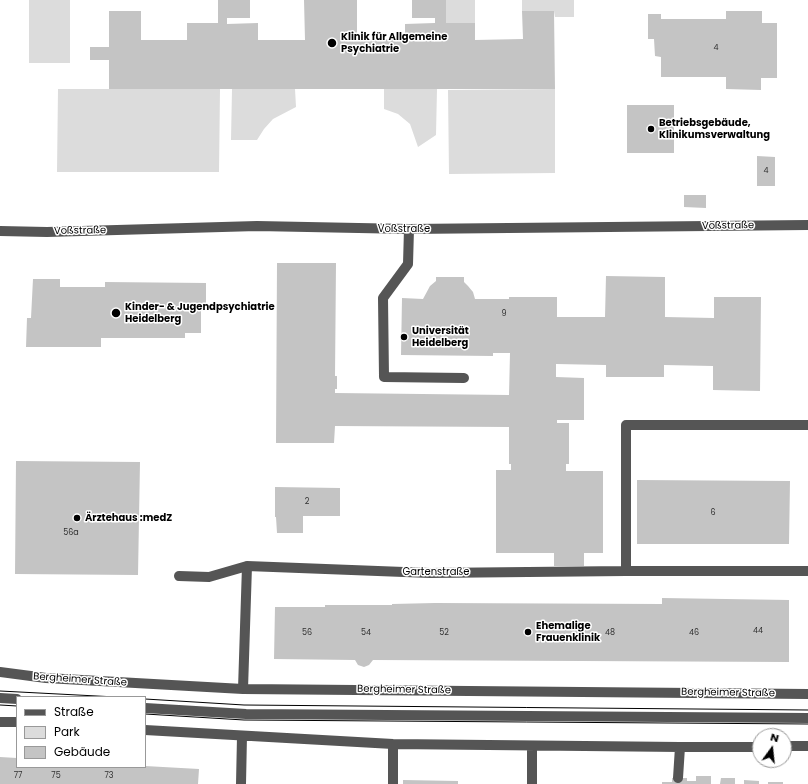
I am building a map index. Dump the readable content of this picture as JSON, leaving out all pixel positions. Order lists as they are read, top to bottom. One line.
{"streets":{"street":["Voßstraße","Gartenstraße","Bergheimer Straße"]},"places":["Klinik für Allgemeine Psychiatrie","Betriebsgebäude, Klinikumsverwaltung","Kinder- & Jugendpsychiatrie Heidelberg","Universität Heidelberg","Ärztehaus :medZ","Ehemalige Frauenklinik"],"house_numbers":["4","4","9","2","6","56a","44","56","54","52","48","46","77","75","73"],"legend":["Straße","Park","Gebäude"],"north":"top"}
